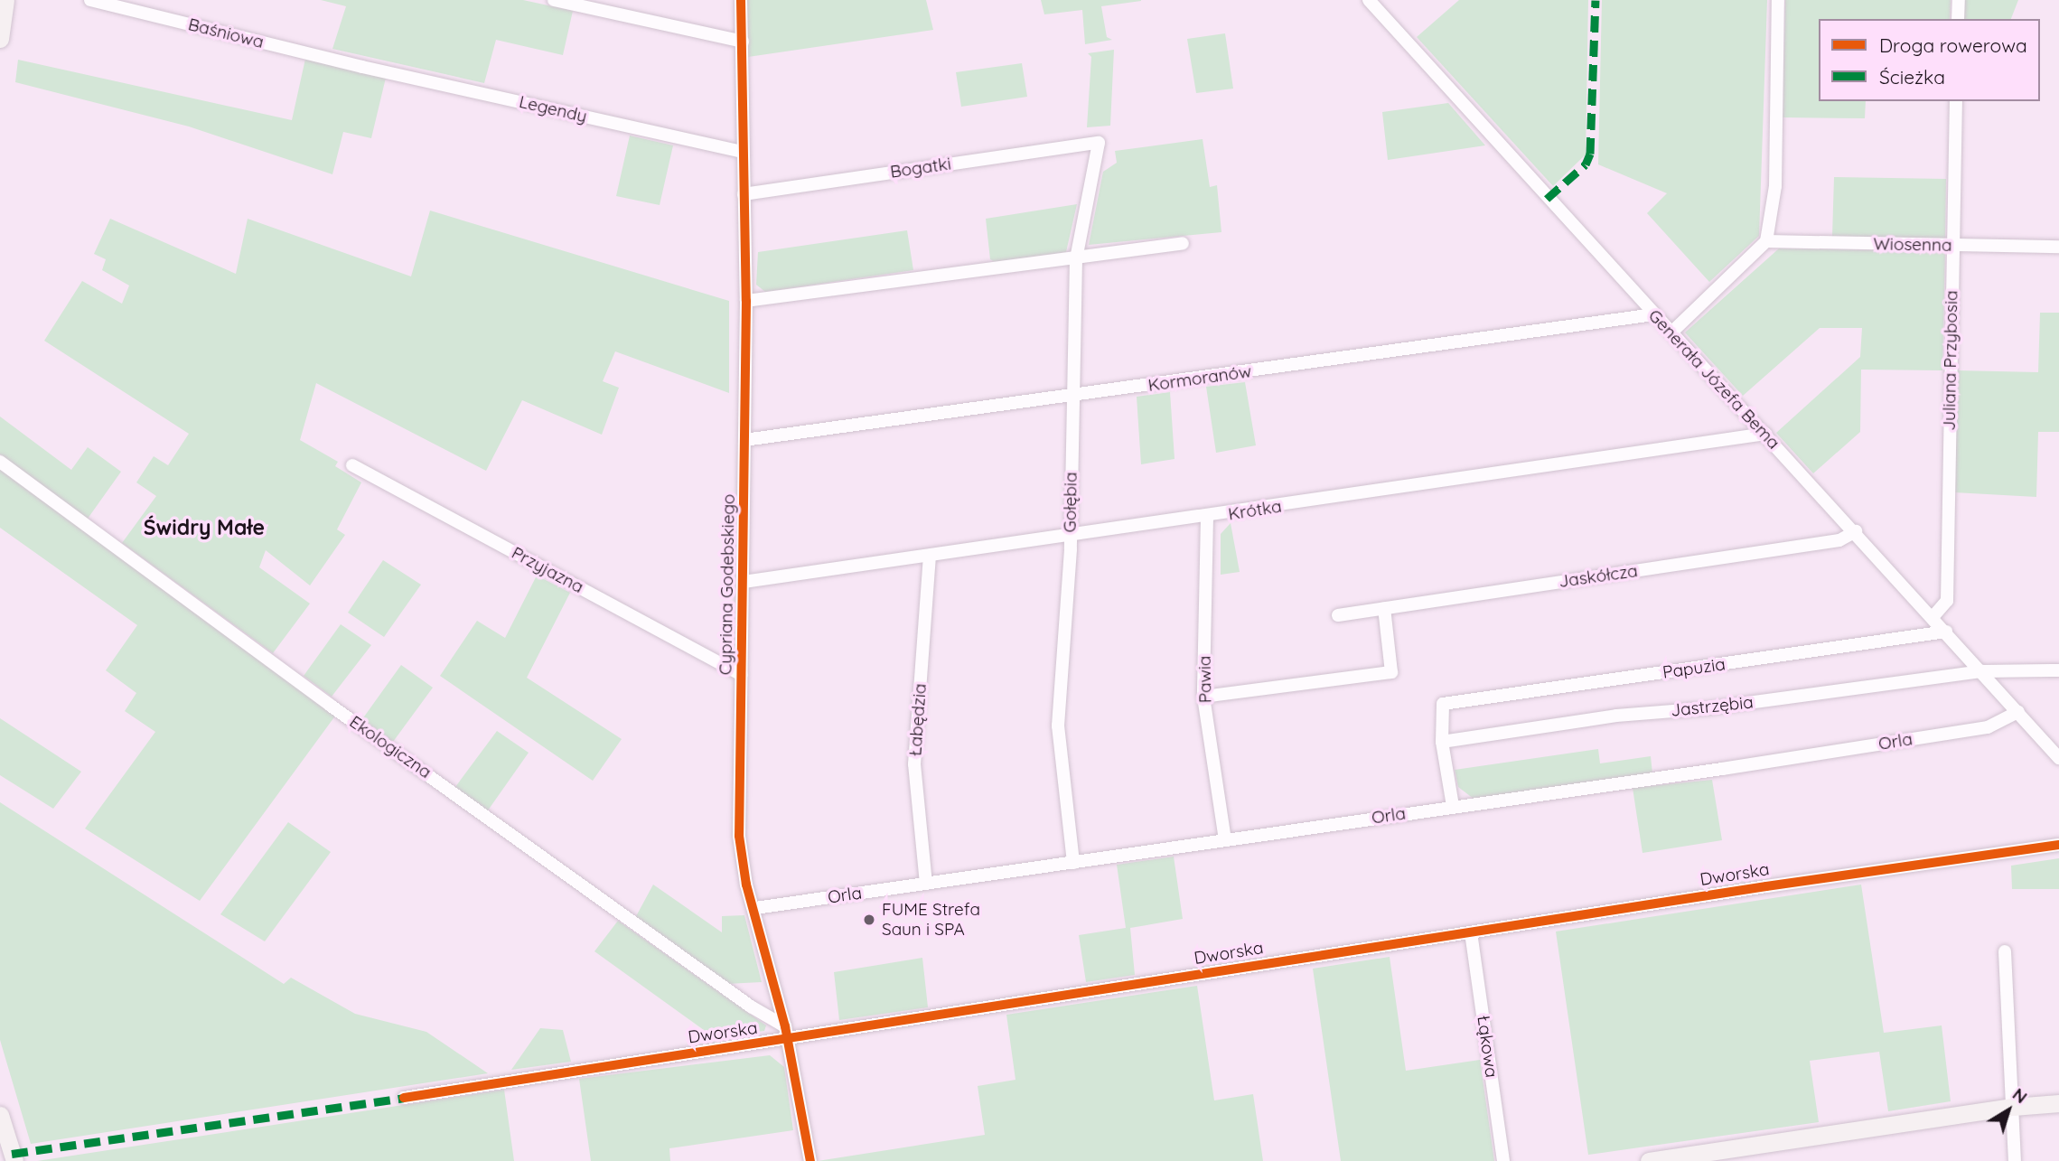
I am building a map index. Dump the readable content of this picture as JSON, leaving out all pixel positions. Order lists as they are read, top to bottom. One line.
{"streets":{"street":["Baśniowa","Legendy","Bogatki","Wiosenna","Juliana Przybosia","Kormoranów","Generała Józefa Bema","Gołębia","Krótka","Przyjazna","Jaskółcza","Cypriana Godebskiego","Papuzia","Pawia","Jastrzębia","Łabędzia","Orla","Ekologiczna","Dworska","Łąkowa"]},"crossings":[["Baśniowa","Legendy"],["Legendy","Cypriana Godebskiego"],["Bogatki","Gołębia"],["Bogatki","Cypriana Godebskiego"],["Wiosenna","Juliana Przybosia"],["Juliana Przybosia","Generała Józefa Bema"],["Kormoranów","Generała Józefa Bema"],["Kormoranów","Gołębia"],["Kormoranów","Cypriana Godebskiego"],["Generała Józefa Bema","Krótka"],["Generała Józefa Bema","Jaskółcza"],["Generała Józefa Bema","Papuzia"],["Generała Józefa Bema","Jastrzębia"],["Generała Józefa Bema","Orla"],["Gołębia","Krótka"],["Gołębia","Orla"],["Krótka","Cypriana Godebskiego"],["Krótka","Pawia"],["Krótka","Łabędzia"],["Przyjazna","Cypriana Godebskiego"],["Cypriana Godebskiego","Orla"],["Cypriana Godebskiego","Ekologiczna"],["Cypriana Godebskiego","Dworska"],["Papuzia","Jastrzębia"],["Pawia","Orla"],["Łabędzia","Orla"],["Ekologiczna","Dworska"],["Dworska","Łąkowa"]],"districts":["Świdry Małe"],"places":["FUME Strefa Saun i SPA"],"legend":["Droga rowerowa","Ścieżka"],"north":"top right"}
